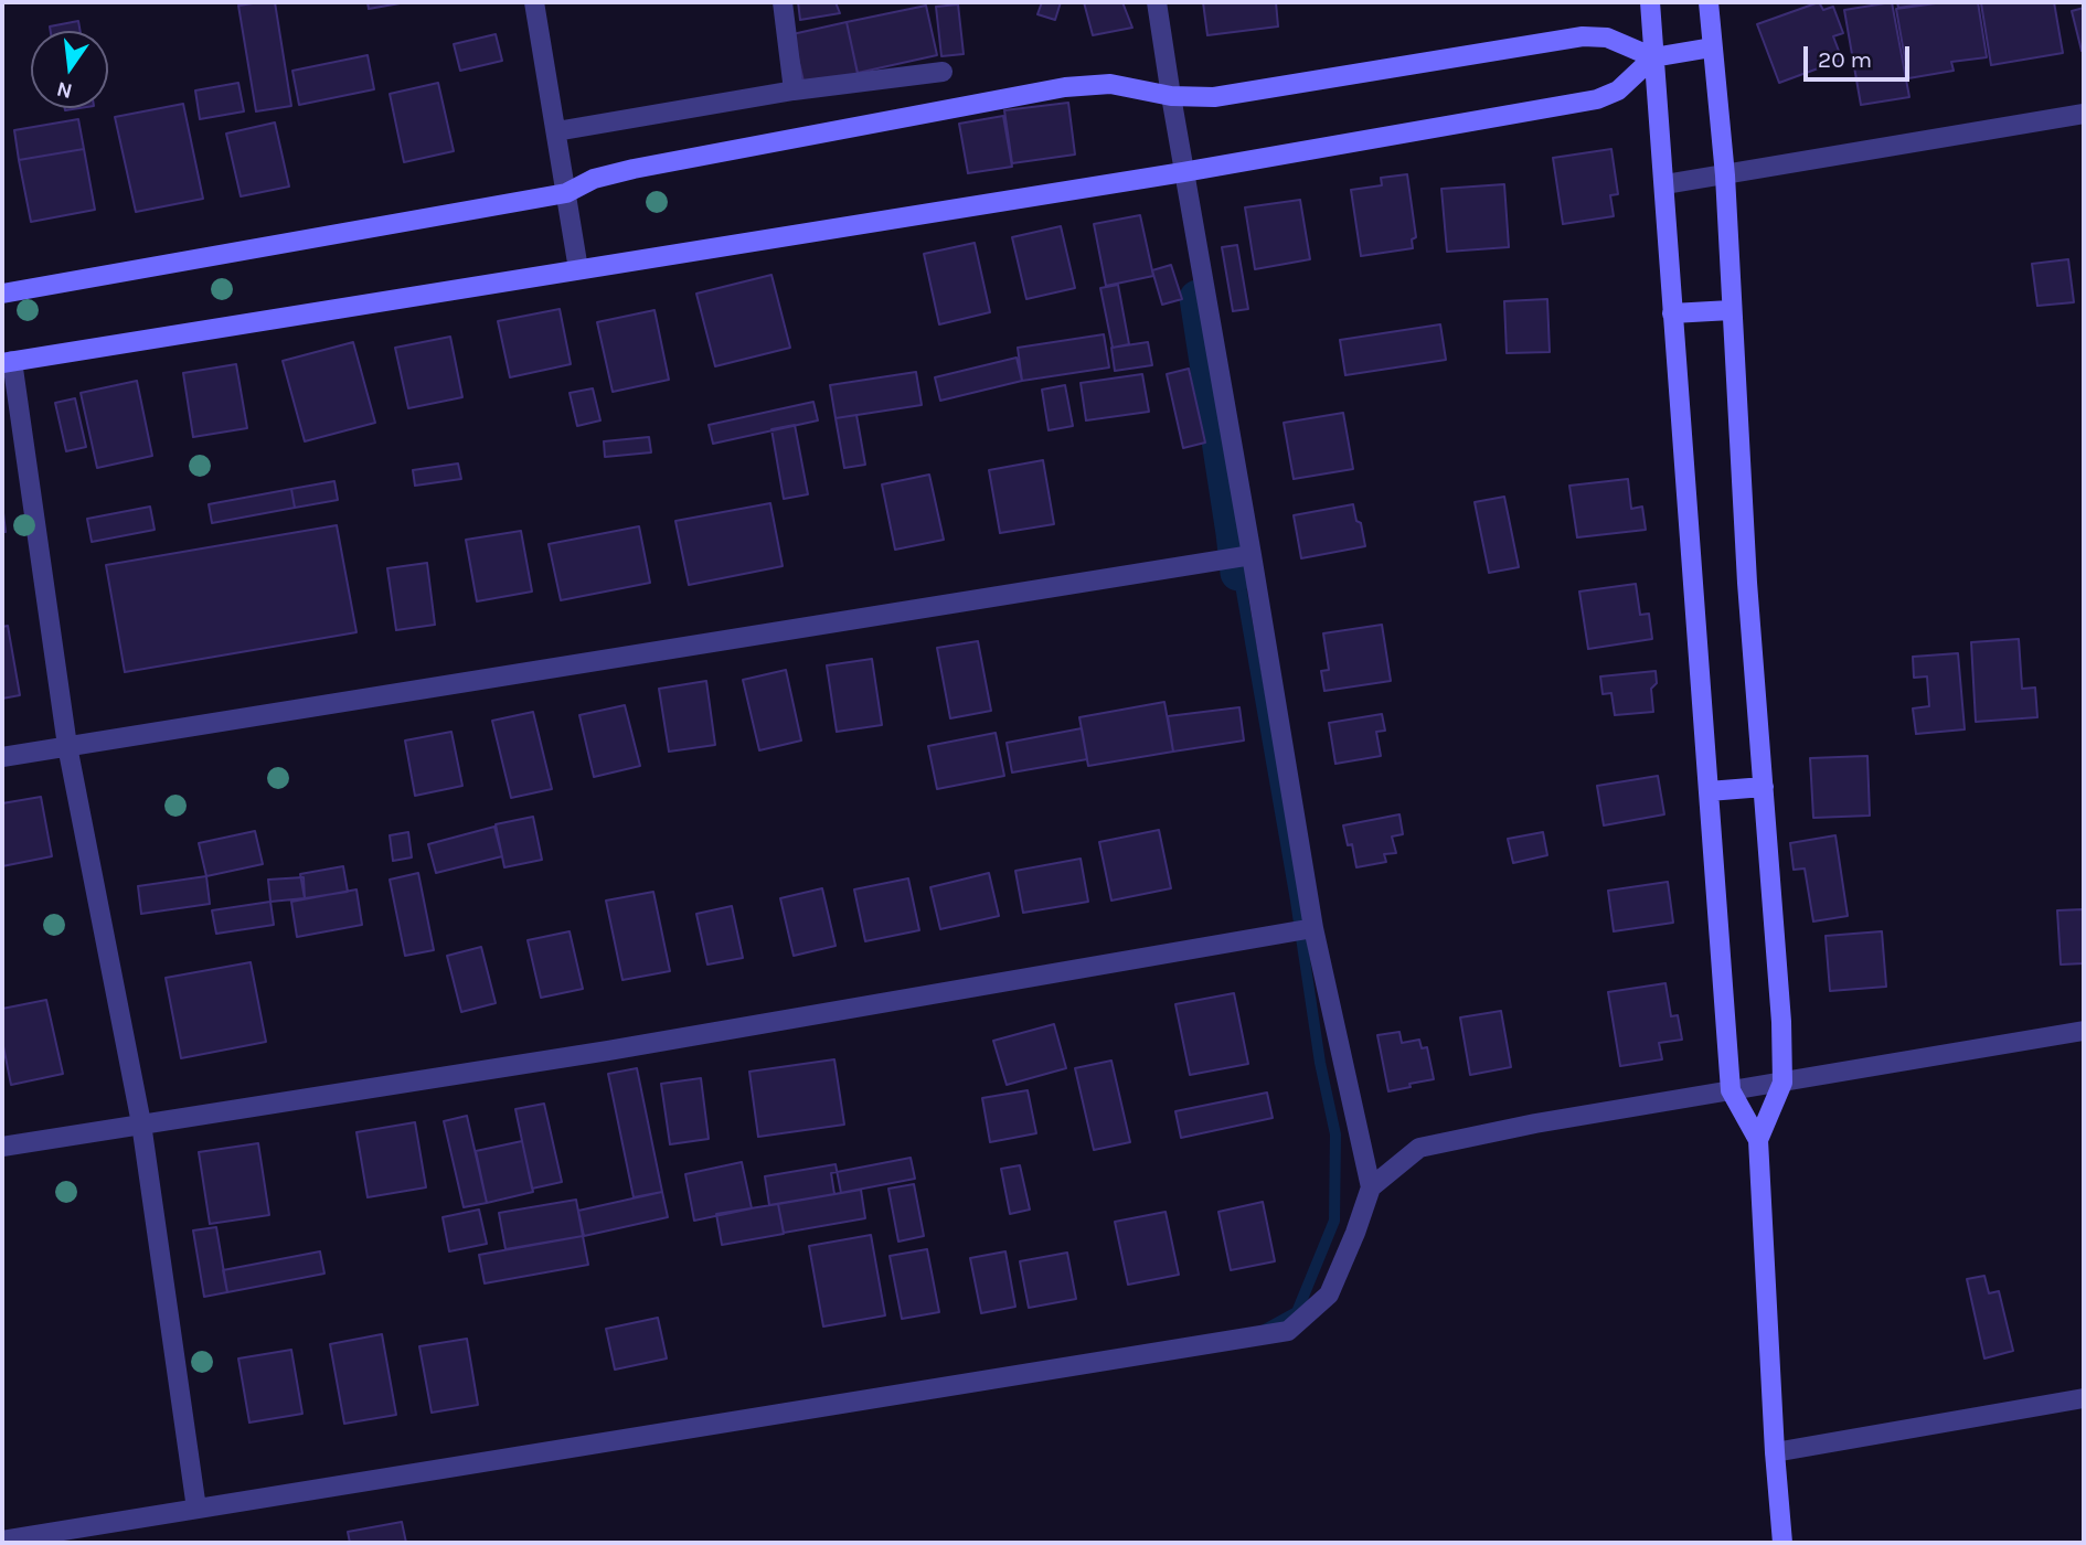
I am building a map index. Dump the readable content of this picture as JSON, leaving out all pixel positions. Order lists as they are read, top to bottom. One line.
{"scale_bar":"20 m","north":"bottom"}
